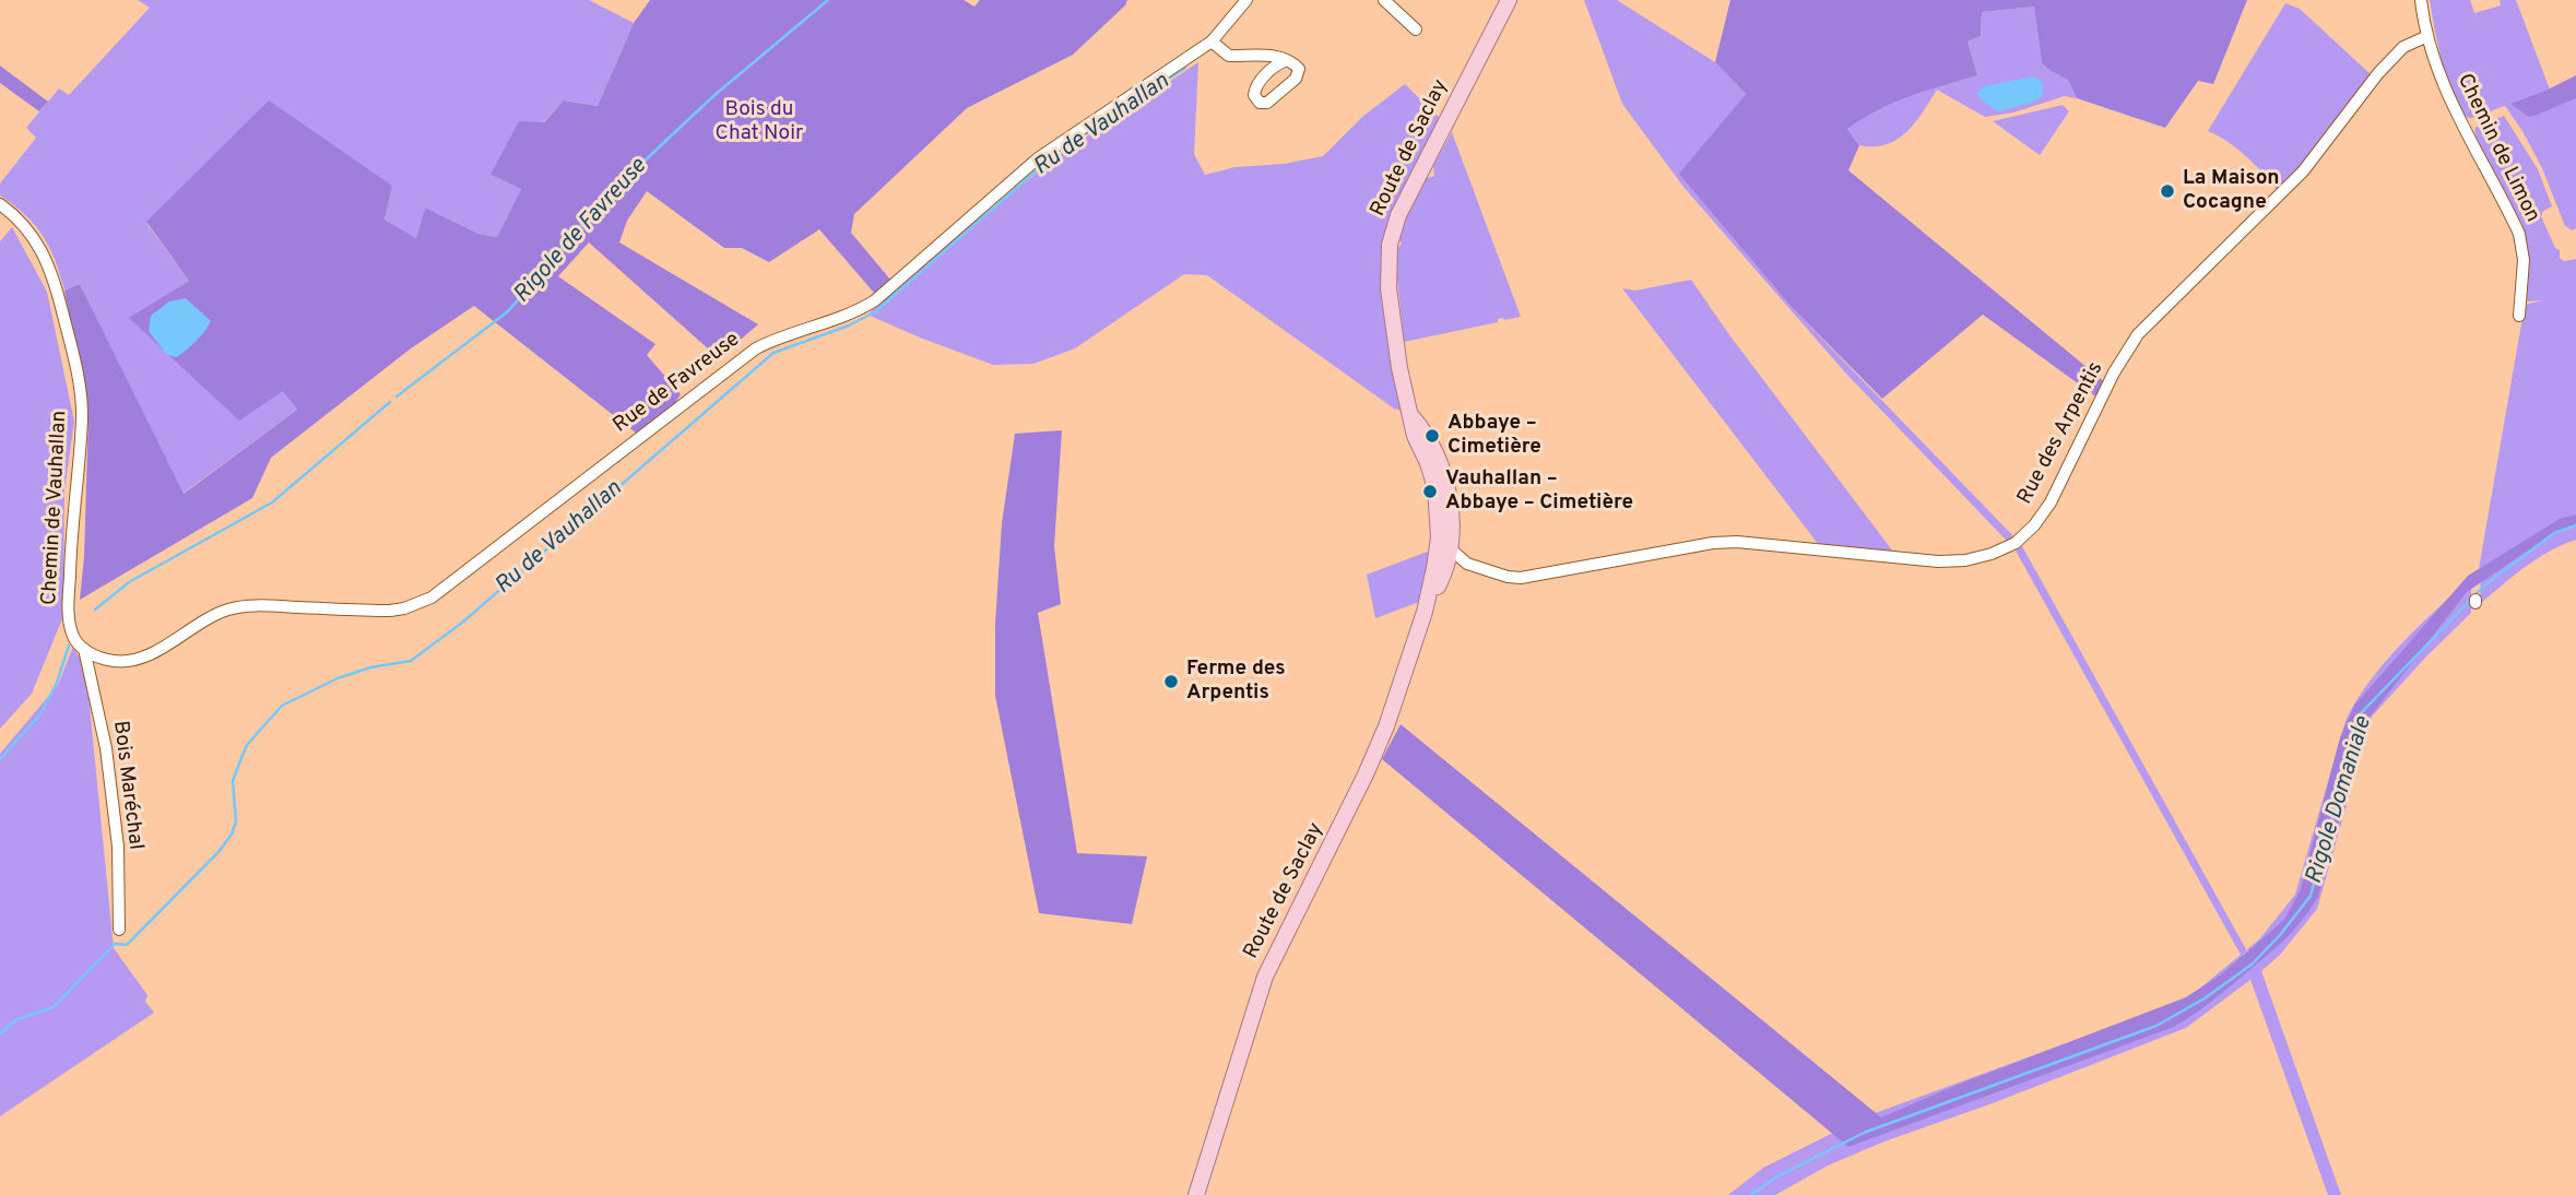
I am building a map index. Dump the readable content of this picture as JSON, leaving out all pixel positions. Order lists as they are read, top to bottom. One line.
{"streets":{"main road":["Route de Saclay"],"street":["Chemin de Limon","Rue de Favreuse","Rue des Arpentis","Chemin de Vauhallan","Bois Maréchal"]},"crossings":[["Route de Saclay","Rue des Arpentis"],["Chemin de Limon","Rue des Arpentis"],["Rue de Favreuse","Chemin de Vauhallan"],["Rue de Favreuse","Bois Maréchal"],["Chemin de Vauhallan","Bois Maréchal"]],"water":["Ru de Vauhallan","Rigole de Favreuse","Rigole Domaniale"],"parks":["Bois du Chat Noir"],"places":["La Maison Cocagne","Abbaye – Cimetière","Vauhallan – Abbaye – Cimetière","Ferme des Arpentis"]}
